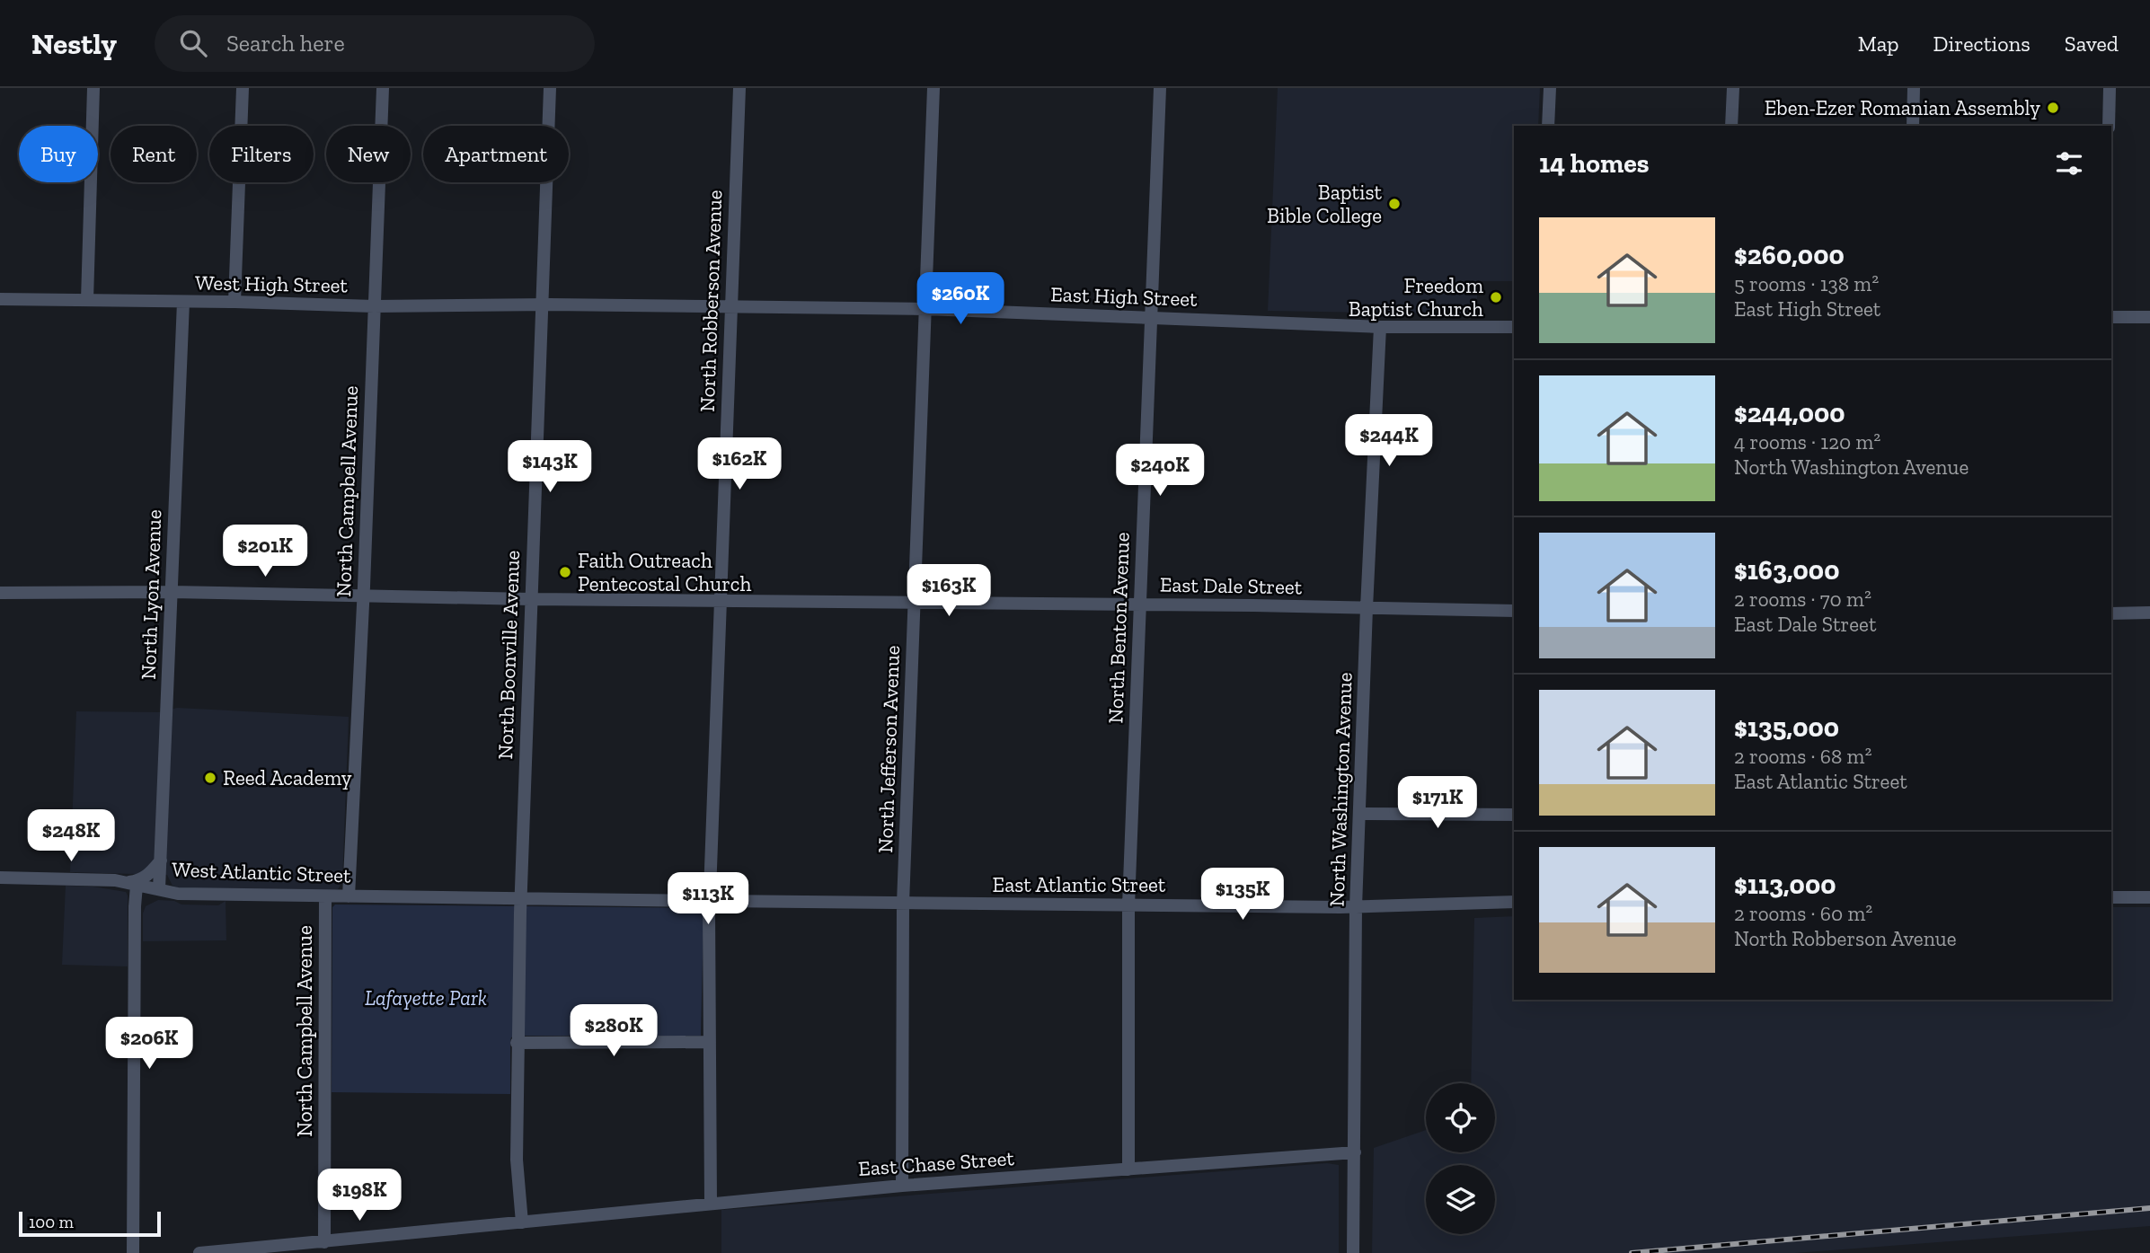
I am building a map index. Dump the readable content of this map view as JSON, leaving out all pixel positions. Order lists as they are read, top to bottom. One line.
{"streets":{"street":["West High Street","East High Street","North Robberson Avenue","North Campbell Avenue","East Dale Street","North Lyon Avenue","North Benton Avenue","North Boonville Avenue","North Jefferson Avenue","North Washington Avenue","West Atlantic Street","East Atlantic Street","East Chase Street"]},"crossings":[["West High Street","East High Street"],["West High Street","North Campbell Avenue"],["West High Street","North Lyon Avenue"],["West High Street","North Boonville Avenue"],["East High Street","North Robberson Avenue"],["East High Street","North Benton Avenue"],["East High Street","North Boonville Avenue"],["East High Street","North Jefferson Avenue"],["East High Street","North Washington Avenue"],["North Robberson Avenue","East Dale Street"],["North Robberson Avenue","East Atlantic Street"],["North Robberson Avenue","East Chase Street"],["North Campbell Avenue","East Dale Street"],["North Campbell Avenue","West Atlantic Street"],["North Campbell Avenue","East Chase Street"],["East Dale Street","North Lyon Avenue"],["East Dale Street","North Benton Avenue"],["East Dale Street","North Boonville Avenue"],["East Dale Street","North Jefferson Avenue"],["East Dale Street","North Washington Avenue"],["North Lyon Avenue","West Atlantic Street"],["North Benton Avenue","East Atlantic Street"],["North Benton Avenue","East Chase Street"],["North Boonville Avenue","West Atlantic Street"],["North Boonville Avenue","East Atlantic Street"],["North Boonville Avenue","East Chase Street"],["North Jefferson Avenue","East Atlantic Street"],["North Jefferson Avenue","East Chase Street"],["North Washington Avenue","East Atlantic Street"],["North Washington Avenue","East Chase Street"],["West Atlantic Street","East Atlantic Street"]],"parks":["Lafayette Park"],"places":["Eben-Ezer Romanian Assembly","Baptist Bible College","Freedom Baptist Church","Faith Outreach Pentecostal Church","Reed Academy"],"scale_bar":"100 m","page":{"header":"Nestly","search":"Search here","nav":["Map","Directions","Saved"],"chip":["Buy","Rent","Filters","New","Apartment"],"heading":"14 homes","list":[{"name":"$260,000","note":"5 rooms · 138 m² · East High Street"},{"name":"$244,000","note":"4 rooms · 120 m² · North Washington Avenue"},{"name":"$163,000","note":"2 rooms · 70 m² · East Dale Street"},{"name":"$135,000","note":"2 rooms · 68 m² · East Atlantic Street"},{"name":"$113,000","note":"2 rooms · 60 m² · North Robberson Avenue"}],"price":["$260K","$244K","$162K","$143K","$240K","$201K","$163K","$171K","$248K","$135K","$113K","$280K","$206K","$198K"],"scale":"100 m"}}
